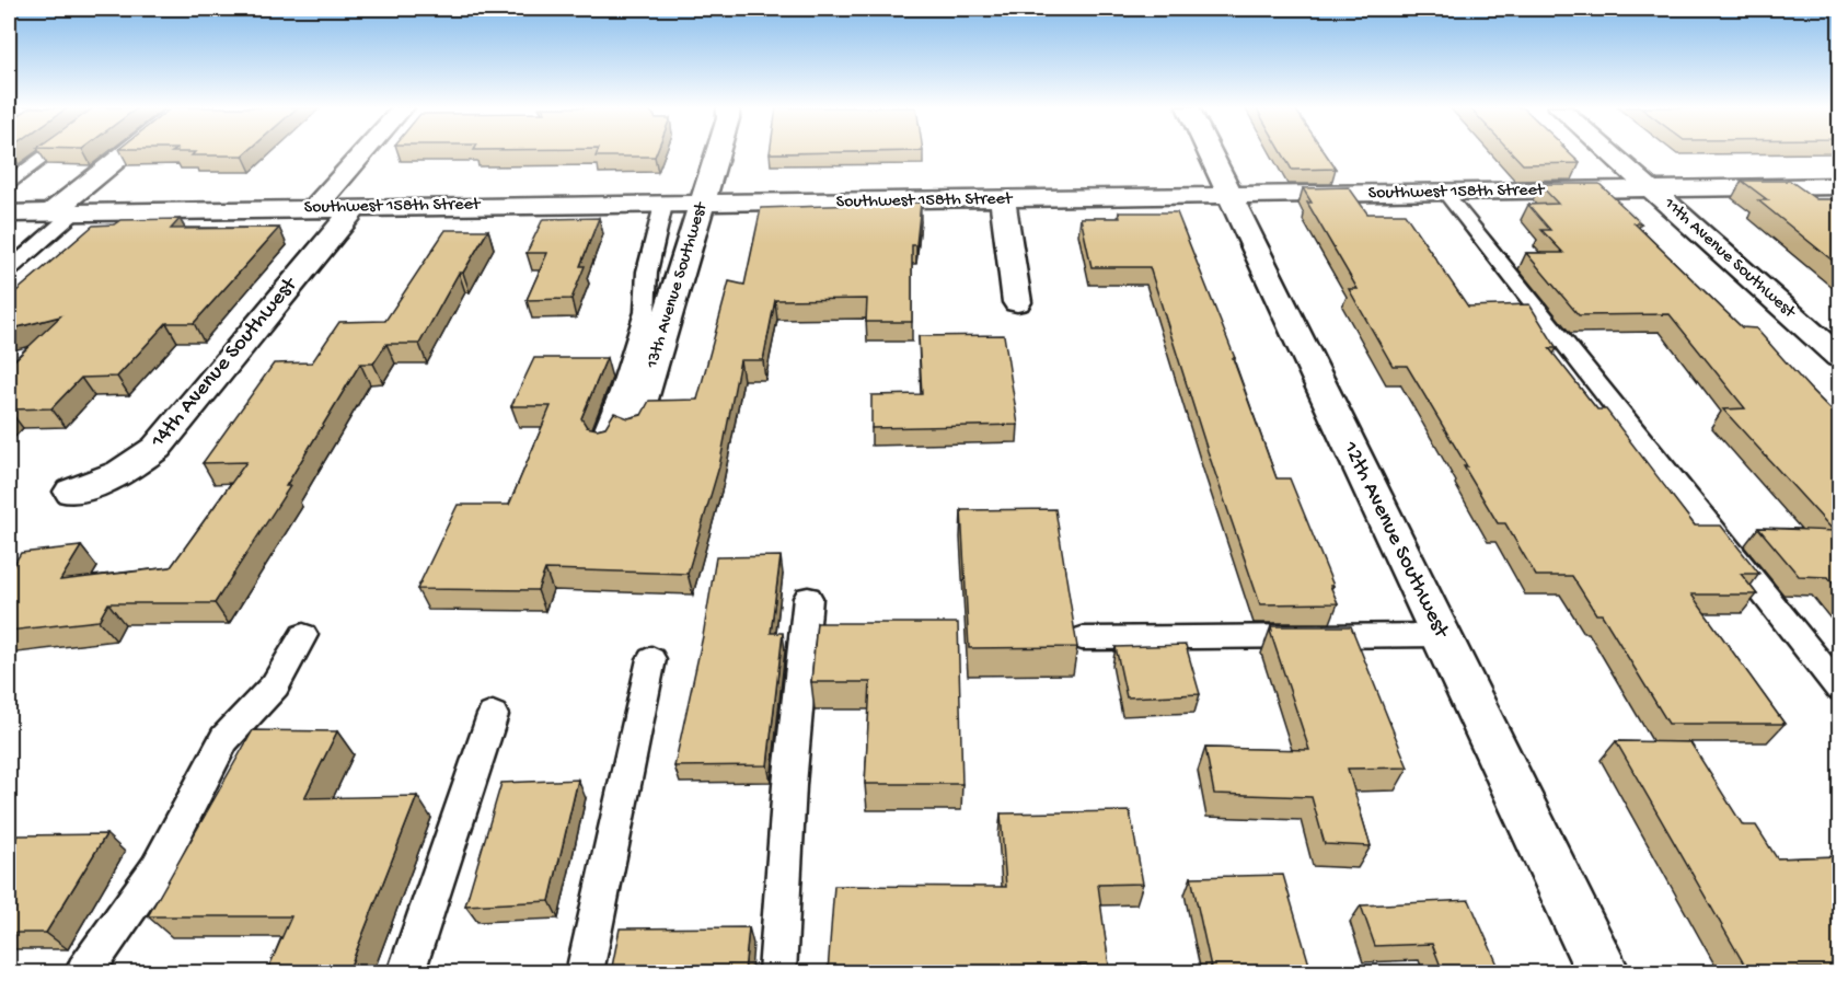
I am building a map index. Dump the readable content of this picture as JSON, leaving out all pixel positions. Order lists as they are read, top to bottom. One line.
{"streets":{"street":["Southwest 158th Street","11th Avenue Southwest","13th Avenue Southwest","14th Avenue Southwest","12th Avenue Southwest"]},"crossings":[["Southwest 158th Street","11th Avenue Southwest"],["Southwest 158th Street","13th Avenue Southwest"],["Southwest 158th Street","14th Avenue Southwest"],["Southwest 158th Street","12th Avenue Southwest"]]}
